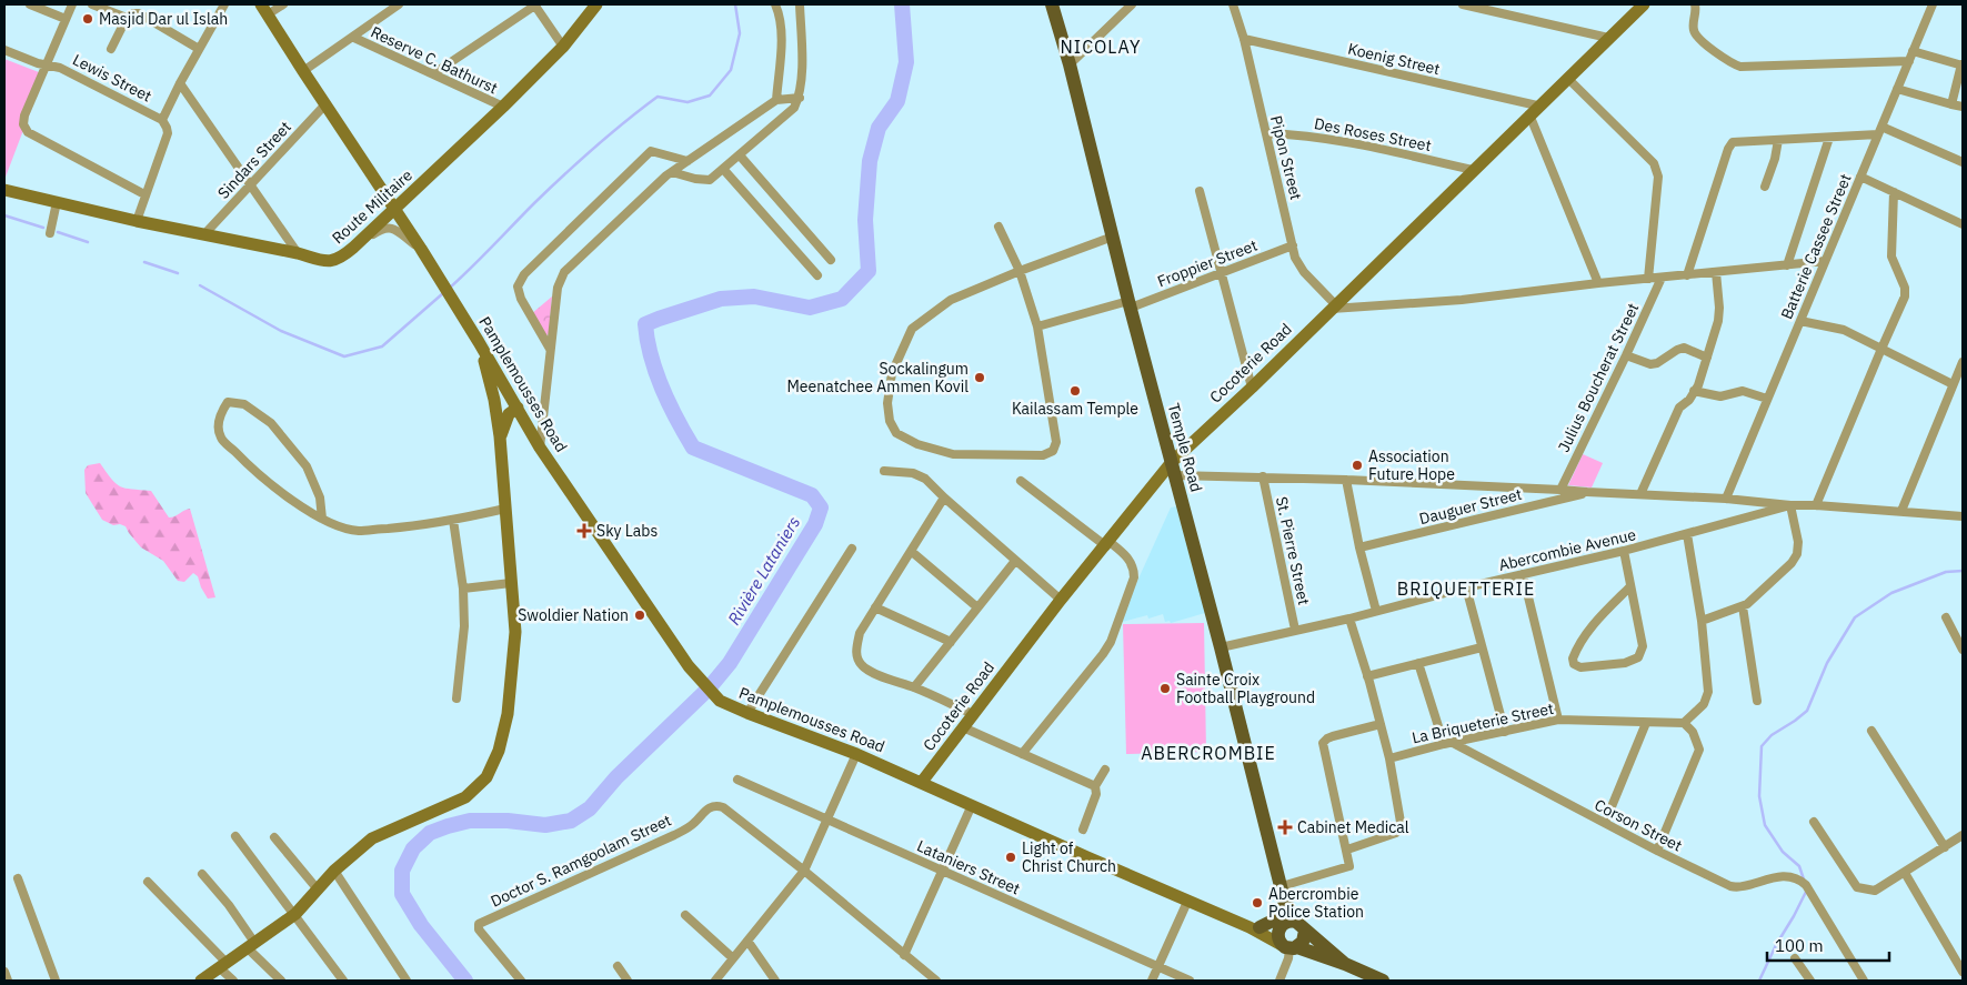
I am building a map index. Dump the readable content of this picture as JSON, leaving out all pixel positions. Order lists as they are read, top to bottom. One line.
{"streets":{"main road":["Route Militaire","Cocoterie Road","Pamplemousses Road","Temple Road"],"street":["Koenig Street","Reserve C. Bathurst","Lewis Street","Des Roses Street","Pipon Street","Sindars Street","Batterie Cassee Street","Froppier Street","Julius Boucherat Street","Dauguer Street","Abercombie Avenue","St. Pierre Street","La Briqueterie Street","Corson Street","Doctor S. Ramgoolam Street","Lataniers Street"]},"crossings":[["Koenig Street","Pipon Street"],["Koenig Street","Cocoterie Road"],["Reserve C. Bathurst","Route Militaire"],["Des Roses Street","Pipon Street"],["Des Roses Street","Cocoterie Road"],["Pipon Street","Froppier Street"],["Pipon Street","Cocoterie Road"],["Sindars Street","Route Militaire"],["Sindars Street","Pamplemousses Road"],["Route Militaire","Pamplemousses Road"],["Froppier Street","Temple Road"],["Cocoterie Road","Pamplemousses Road"],["Cocoterie Road","Temple Road"],["Temple Road","Abercombie Avenue"],["Abercombie Avenue","St. Pierre Street"],["La Briqueterie Street","Corson Street"]],"districts":["NICOLAY","BRIQUETTERIE","ABERCROMBIE"],"water":["Rivière Lataniers"],"places":{"other":["Masjid Dar ul Islah","Sockalingum Meenatchee Ammen Kovil","Kailassam Temple","Association Future Hope","Swoldier Nation","Sainte Croix Football Playground","Light of Christ Church","Abercrombie Police Station"],"health":["Sky Labs","Cabinet Medical"]},"scale_bar":"100 m"}
